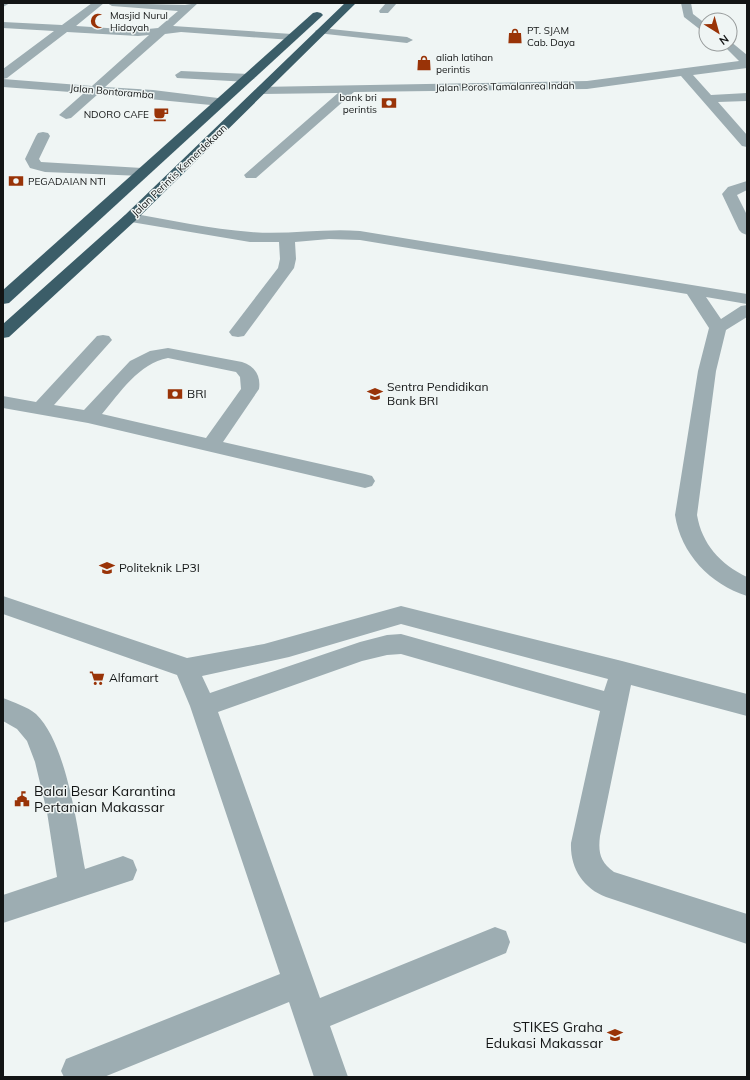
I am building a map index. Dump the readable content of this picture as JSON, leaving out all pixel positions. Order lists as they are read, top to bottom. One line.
{"streets":{"highway":["Jalan Perintis Kemerdekaan"],"street":["Jalan Poros Tamalanrea Indah","Jalan Bontoramba"]},"crossings":[["Jalan Poros Tamalanrea Indah","Jalan Perintis Kemerdekaan"],["Jalan Bontoramba","Jalan Perintis Kemerdekaan"]],"places":{"mosque":["Masjid Nurul Hidayah"],"shop":["PT. SJAM Cab. Daya","aliah latihan perintis"],"bank":["bank bri perintis","PEGADAIAN NTI","BRI"],"cafe":["NDORO CAFE"],"school or university":["Sentra Pendidikan Bank BRI","Politeknik LP3I","STIKES Graha Edukasi Makassar"],"supermarket":["Alfamart"],"public building":["Balai Besar Karantina Pertanian Makassar"]},"north":"bottom right"}
